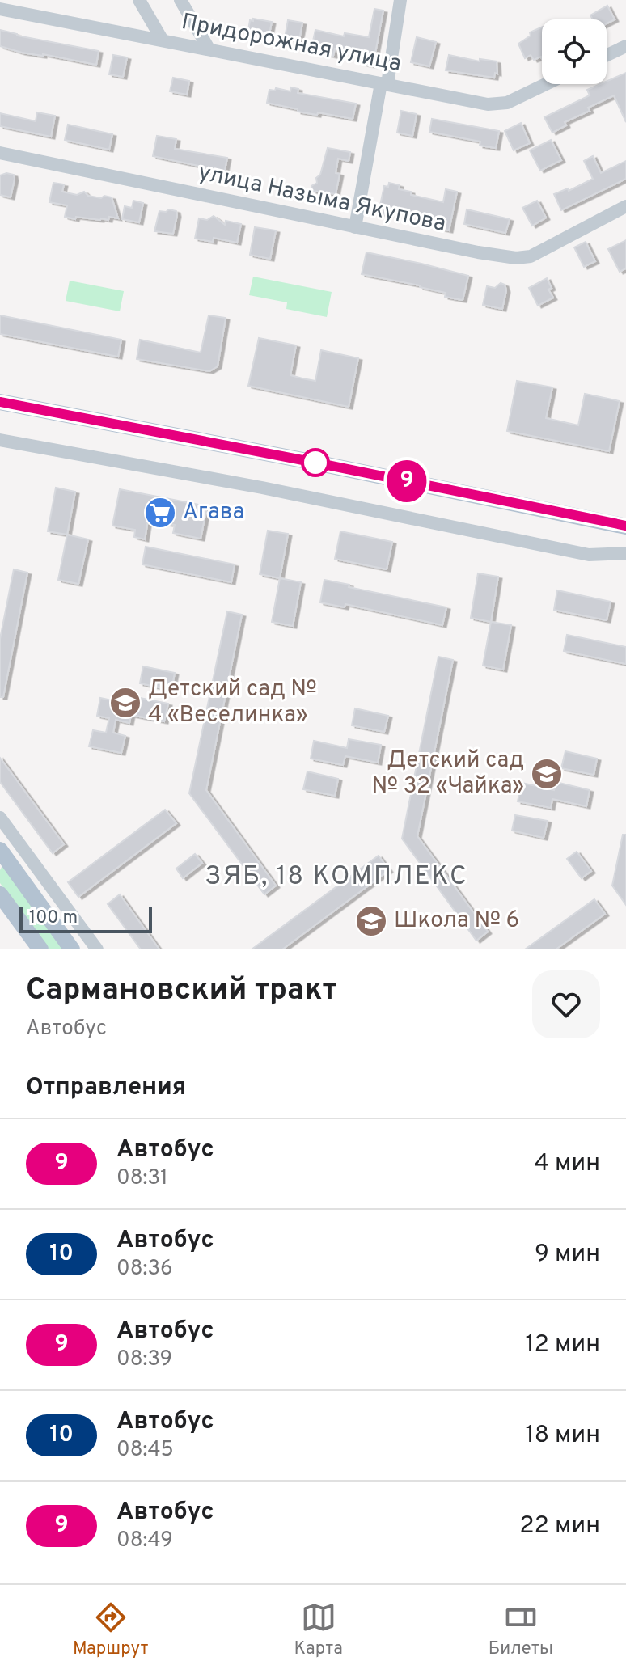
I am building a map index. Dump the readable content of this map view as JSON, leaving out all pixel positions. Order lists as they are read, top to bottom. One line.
{"streets":{"street":["Придорожная улица","улица Назыма Якупова"]},"districts":["ЗЯБ, 18 КОМПЛЕКС"],"places":{"supermarket":["Агава"],"school or university":["Детский сад № 4 «Веселинка»","Детский сад № 32 «Чайка»","Школа № 6"]},"lines":["bus line 9"],"scale_bar":"100 m","page":{"on_map":"9","scale":"100 m","heading":[["Сармановский тракт","Автобус"],"Отправления"],"list":[{"mark":"9","name":"Автобус","note":"08:31","value":"4 мин"},{"mark":"10","name":"Автобус","note":"08:36","value":"9 мин"},{"mark":"9","name":"Автобус","note":"08:39","value":"12 мин"},{"mark":"10","name":"Автобус","note":"08:45","value":"18 мин"},{"mark":"9","name":"Автобус","note":"08:49","value":"22 мин"}],"tabs":["Маршрут","Карта","Билеты"]}}
